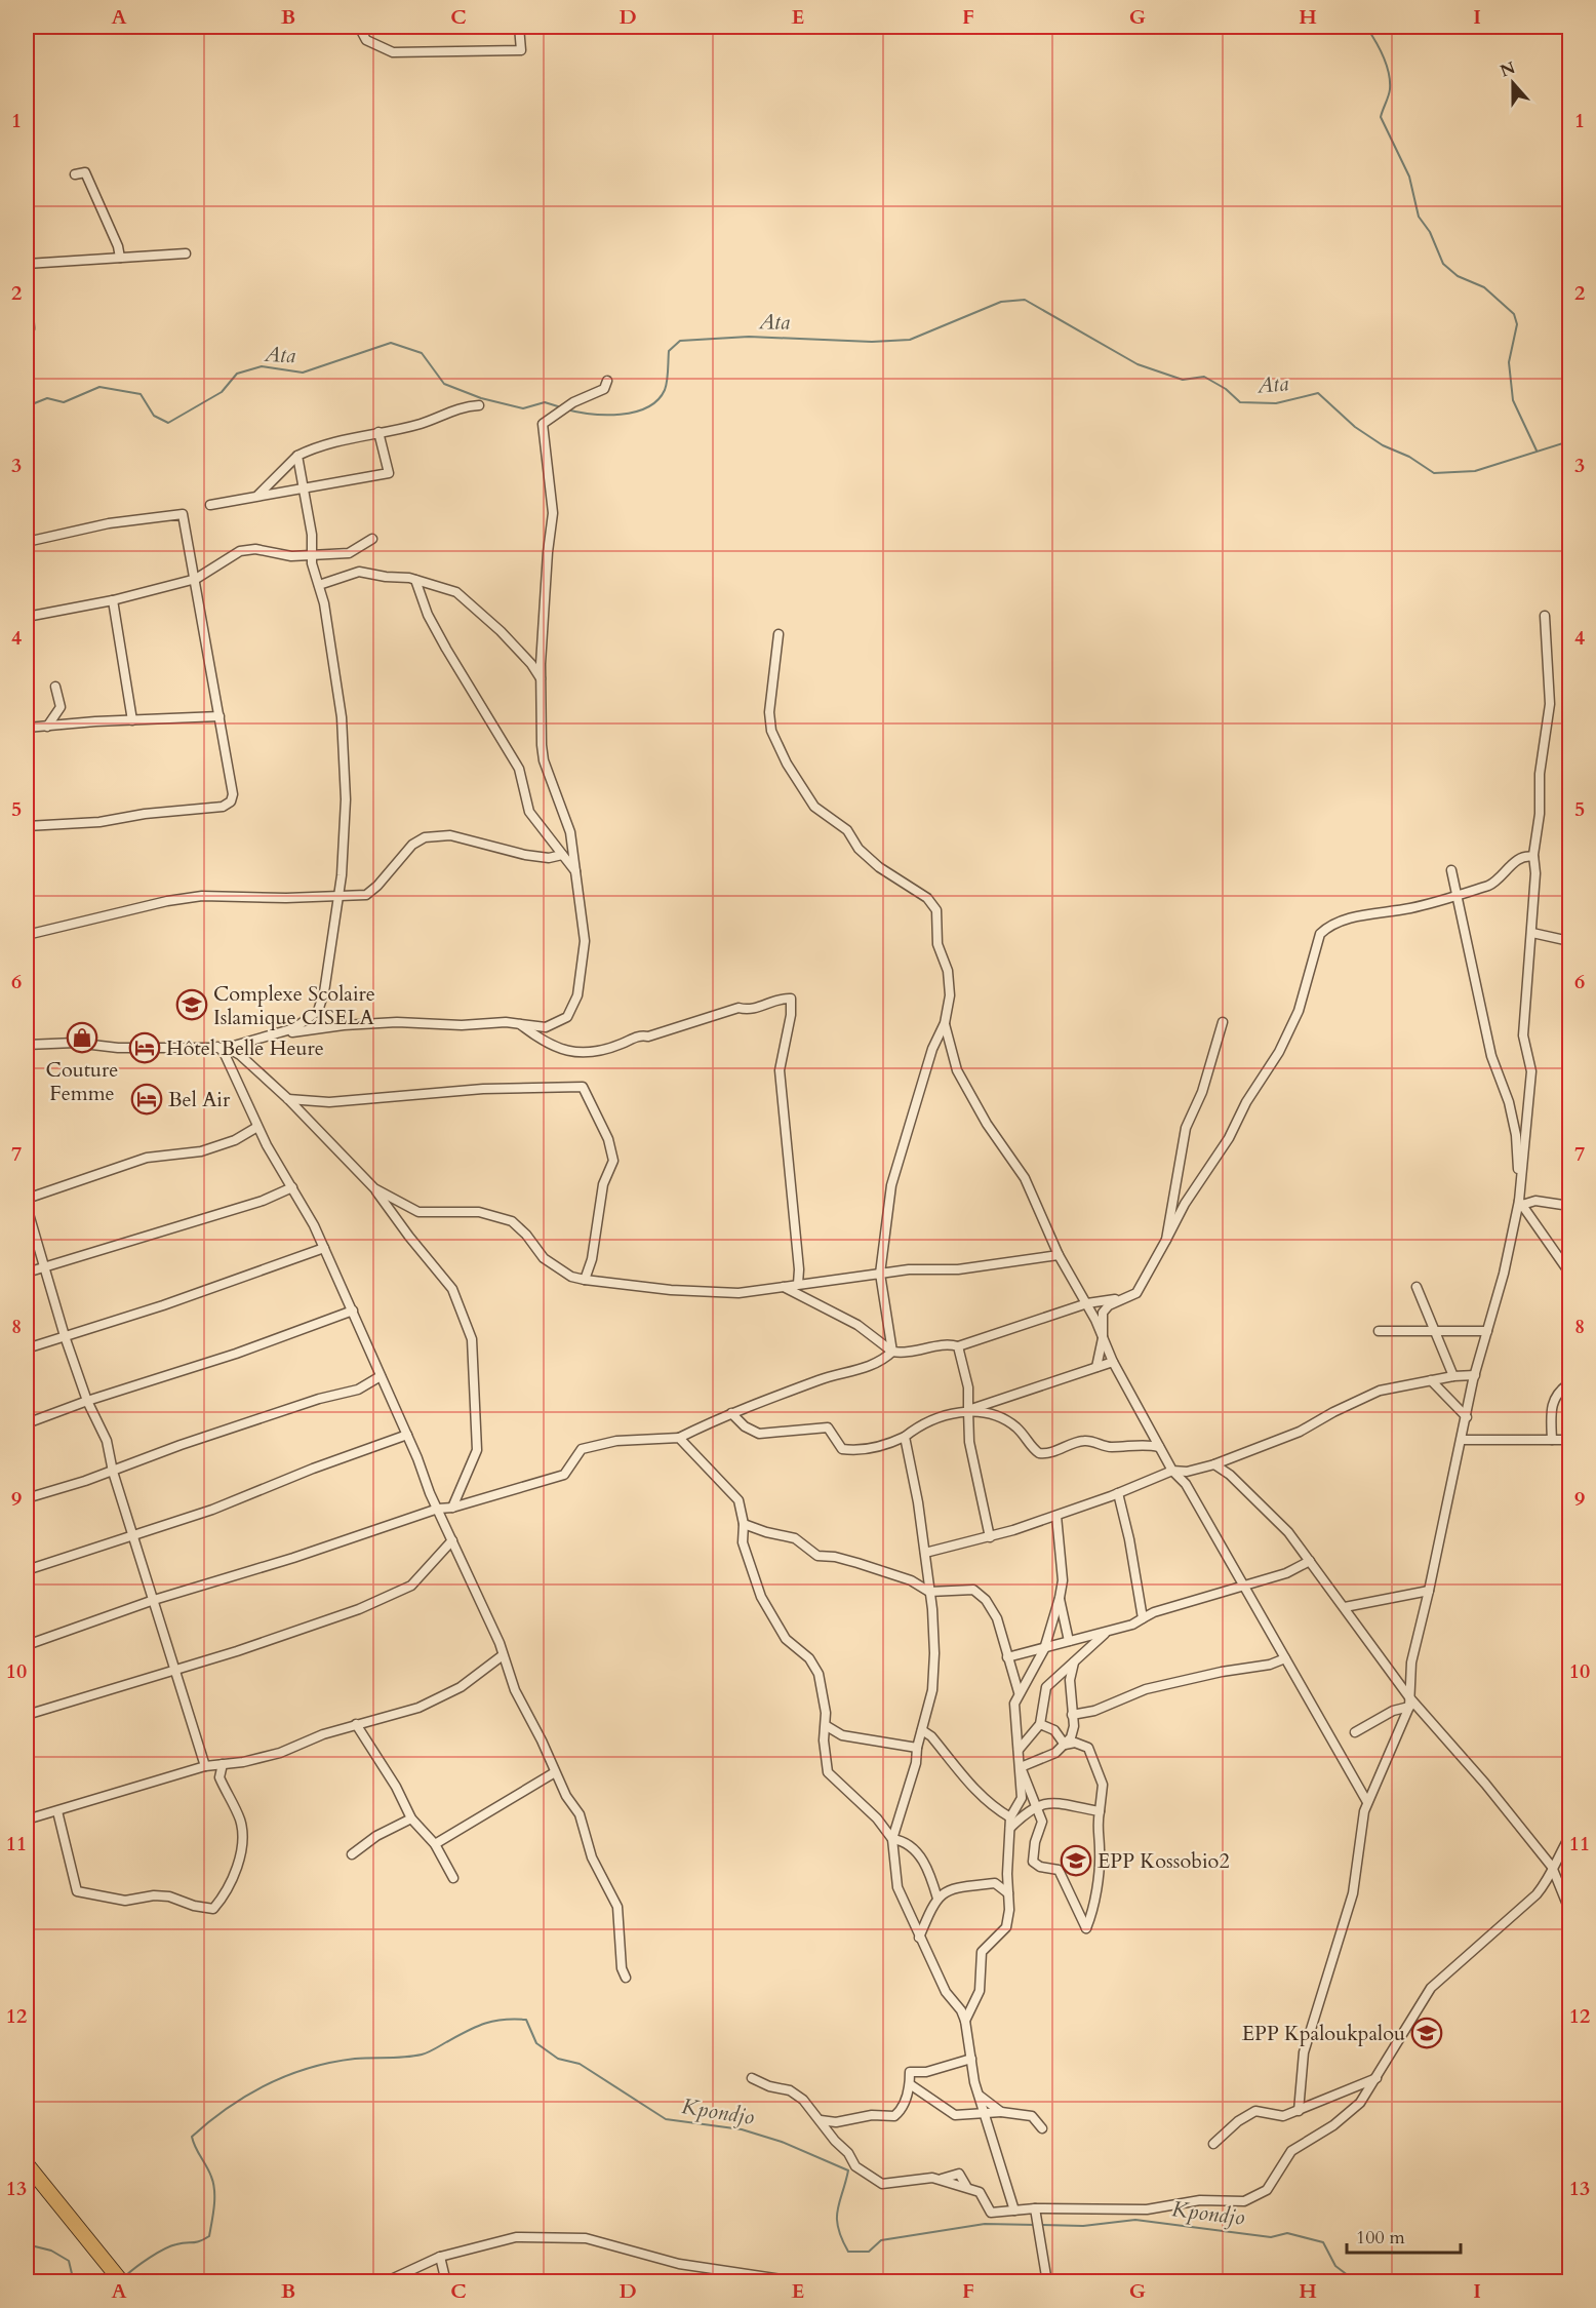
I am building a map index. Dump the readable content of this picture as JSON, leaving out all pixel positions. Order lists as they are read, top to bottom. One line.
{"water":["Ata","Kpondjo"],"places":{"school or university":["Complexe Scolaire Islamique CISELA","EPP Kossobio2","EPP Kpaloukpalou"],"shop":["Couture Femme"],"hotel":["Hôtel Belle Heure","Bel Air"]},"scale_bar":"100 m","north":"top","grid":{"columns":["A","B","C","D","E","F","G","H","I"],"rows":["1","2","3","4","5","6","7","8","9","10","11","12","13"]}}
